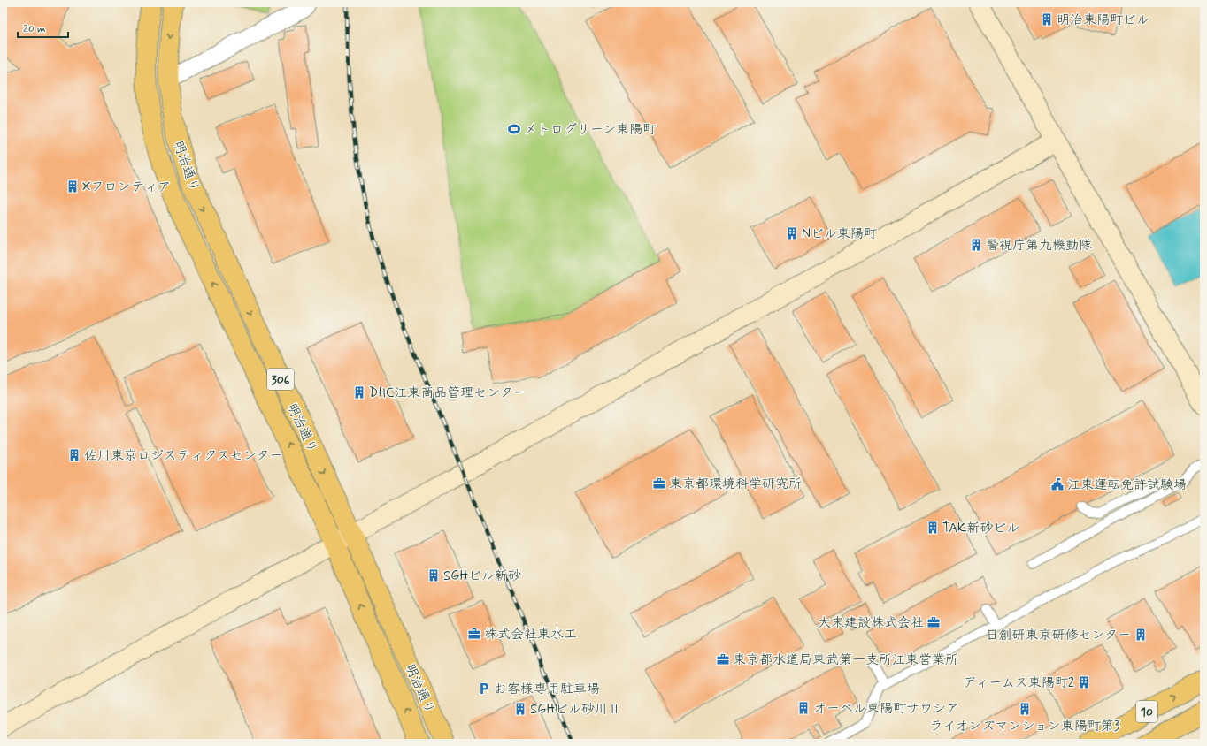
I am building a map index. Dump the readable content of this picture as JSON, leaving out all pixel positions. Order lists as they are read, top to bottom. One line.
{"streets":{"main road":["明治通り","306","10"]},"places":{"building":["明治東陽町ビル","Xフロンティア","Nビル東陽町","警視庁第九機動隊","DHC江東商品管理センター","佐川東京ロジスティクスセンター","TAK新砂ビル","SGHビル新砂","日創研東京研修センター","ディームス東陽町2","オーベル東陽町サウシア","SGHビル砂川Ⅱ","ライオンズマンション東陽町第3"],"sports":["メトログリーン東陽町"],"office":["東京都環境科学研究所","大末建設株式会社","株式会社東水工","東京都水道局東武第一支所江東営業所"],"public building":["江東運転免許試験場"],"parking":["お客様専用駐車場"]},"scale_bar":"20 m"}
